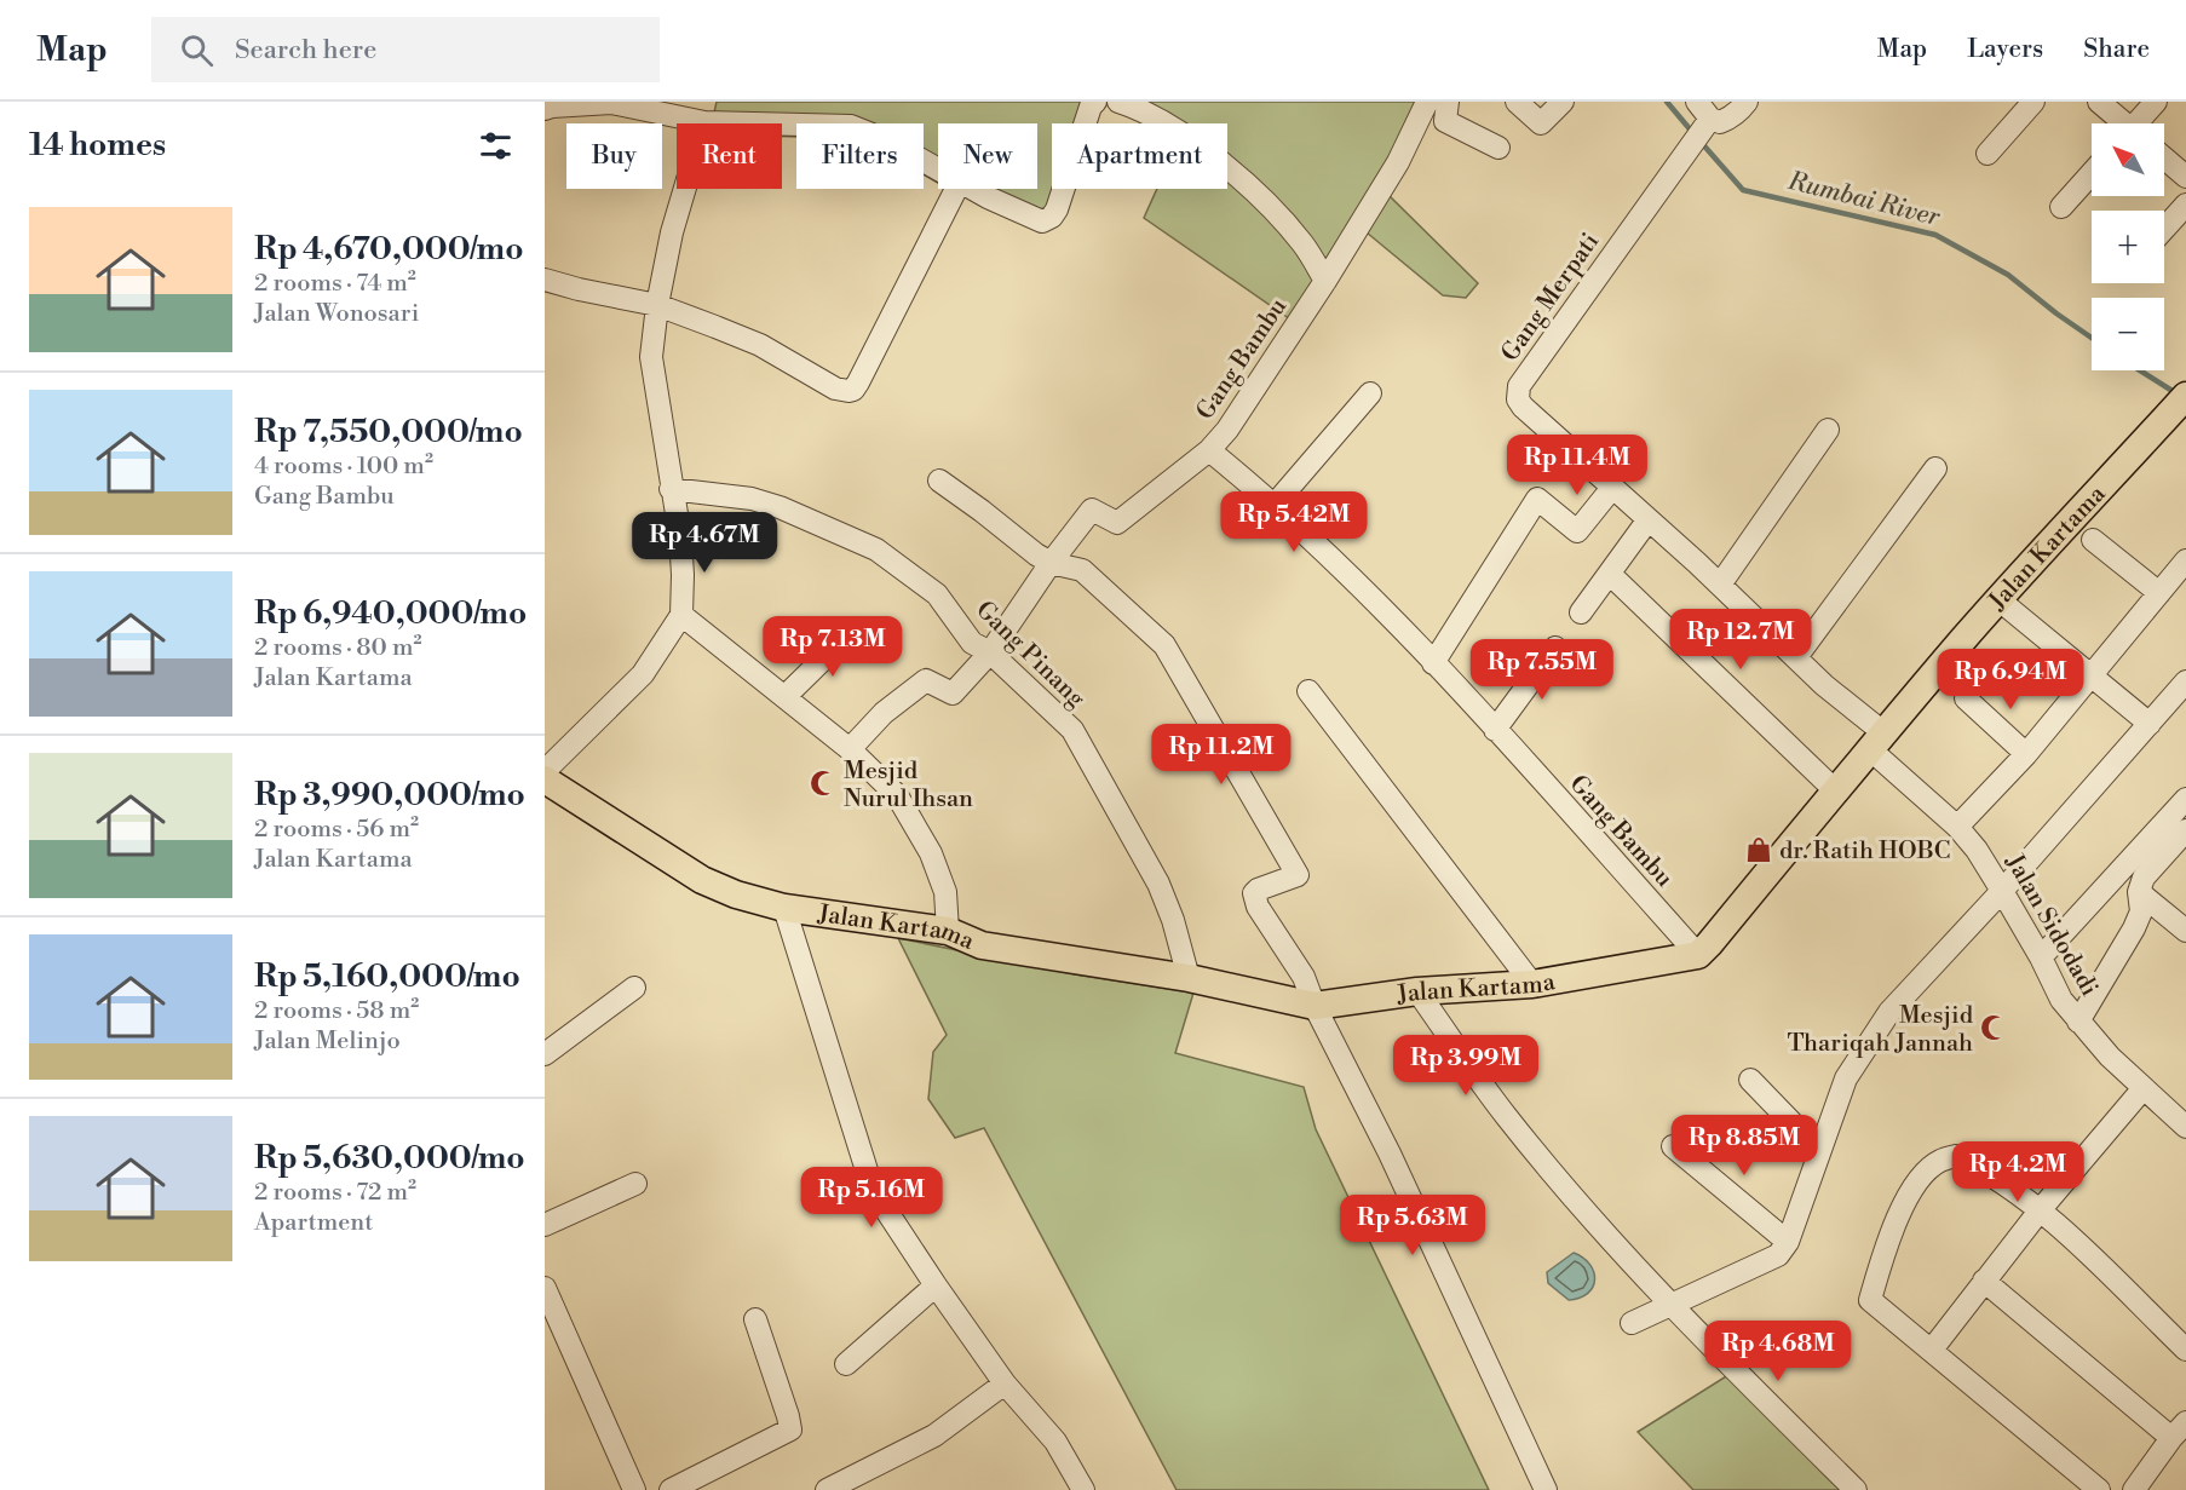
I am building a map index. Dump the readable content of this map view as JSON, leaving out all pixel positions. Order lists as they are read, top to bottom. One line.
{"streets":{"main road":["Jalan Kartama"],"street":["Gang Merpati","Gang Bambu","Gang Pinang","Jalan Sidodadi"]},"crossings":[["Gang Merpati","Jalan Kartama"],["Gang Merpati","Jalan Sidodadi"],["Gang Bambu","Jalan Kartama"],["Jalan Kartama","Gang Pinang"],["Jalan Kartama","Jalan Sidodadi"]],"water":["Rumbai River"],"places":{"mosque":["Mesjid Nurul Ihsan","Mesjid Thariqah Jannah"],"shop":["dr. Ratih HOBC"]},"north":"top left","page":{"header":"Map","search":"Search here","nav":["Map","Layers","Share"],"heading":"14 homes","map_buttons":["+","−"],"chip":["Buy","Rent","Filters","New","Apartment"],"list":[{"name":"Rp 4,670,000/mo","note":"2 rooms · 74 m² · Jalan Wonosari"},{"name":"Rp 7,550,000/mo","note":"4 rooms · 100 m² · Gang Bambu"},{"name":"Rp 6,940,000/mo","note":"2 rooms · 80 m² · Jalan Kartama"},{"name":"Rp 3,990,000/mo","note":"2 rooms · 56 m² · Jalan Kartama"},{"name":"Rp 5,160,000/mo","note":"2 rooms · 58 m² · Jalan Melinjo"},{"name":"Rp 5,630,000/mo","note":"2 rooms · 72 m² · Apartment"}],"price":["Rp 11.4M","Rp 5.42M","Rp 4.67M","Rp 12.7M","Rp 7.13M","Rp 7.55M","Rp 6.94M","Rp 11.2M","Rp 3.99M","Rp 8.85M","Rp 4.2M","Rp 5.16M","Rp 5.63M","Rp 4.68M"]}}
